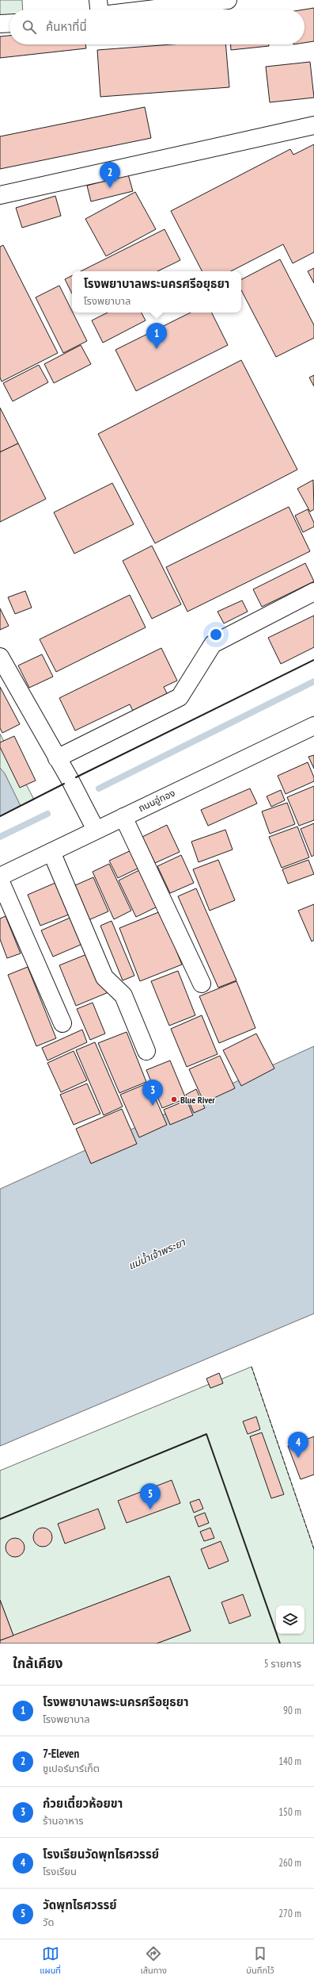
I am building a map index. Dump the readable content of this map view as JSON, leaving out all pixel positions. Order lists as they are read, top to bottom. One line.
{"streets":{"main road":["ถนนอู่ทอง"]},"water":["แม่น้ำเจ้าพระยา"],"places":["Blue River"],"page":{"search":"ค้นหาที่นี่","pins":["2","1","3","4","5"],"popup":["โรงพยาบาลพระนครศรีอยุธยา","โรงพยาบาล"],"heading":["ใกล้เคียง","5 รายการ"],"list":[{"mark":"1","name":"โรงพยาบาลพระนครศรีอยุธยา","note":"โรงพยาบาล","value":"90 m"},{"mark":"2","name":"7-Eleven","note":"ซูเปอร์มาร์เก็ต","value":"140 m"},{"mark":"3","name":"ก๋วยเตี๋ยวห้อยขา","note":"ร้านอาหาร","value":"150 m"},{"mark":"4","name":"โรงเรียนวัดพุทไธศวรรย์","note":"โรงเรียน","value":"260 m"},{"mark":"5","name":"วัดพุทไธศวรรย์","note":"วัด","value":"270 m"}],"nav":["แผนที่","เส้นทาง","บันทึกไว้"]}}
